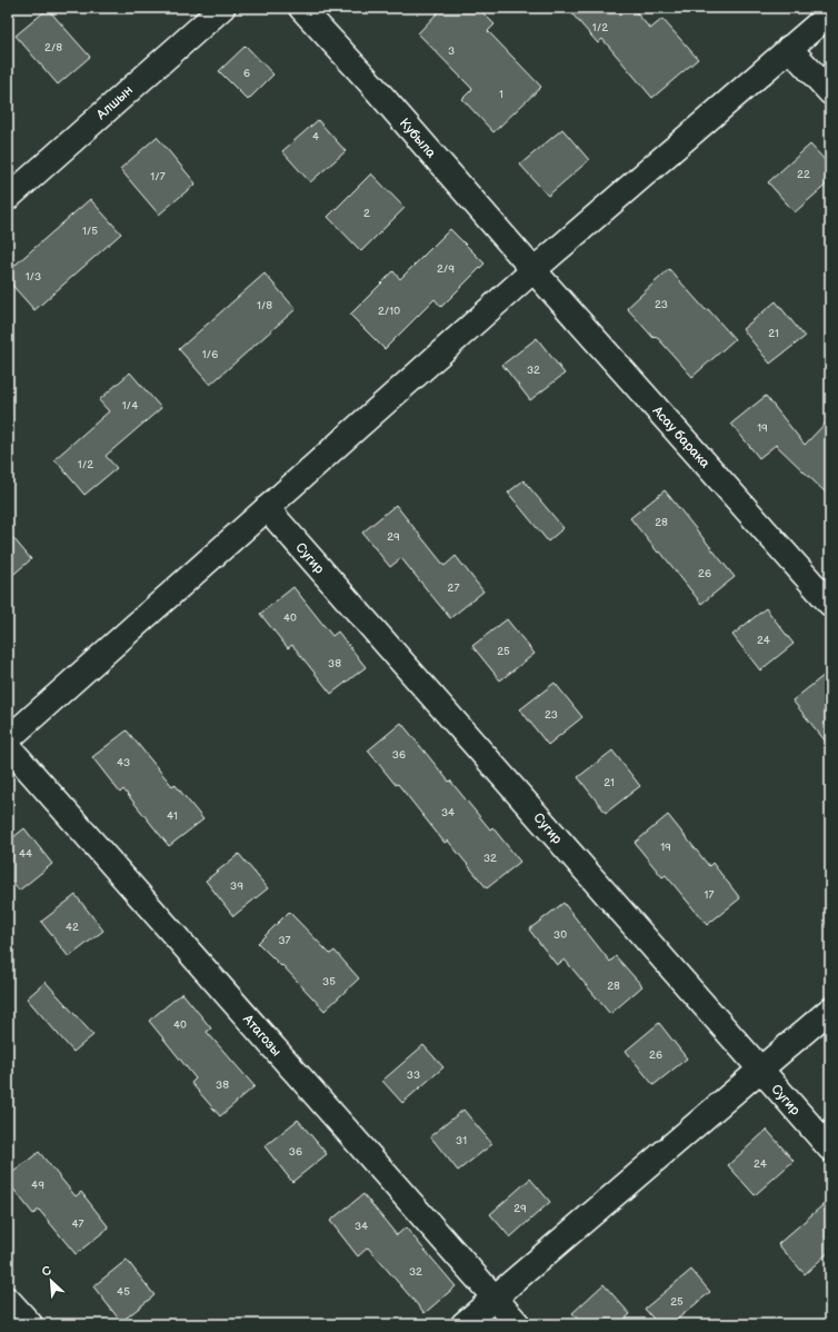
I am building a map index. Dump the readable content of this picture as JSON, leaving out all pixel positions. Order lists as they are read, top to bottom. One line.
{"streets":{"street":["Алшын","Кубыла","Асау барака","Сугир","Атагозы"]},"crossings":[["Кубыла","Асау барака"]],"house_numbers":["1/2","2/8","3","6","1","4","22","1/7","2","1/5","2/9","1/3","23","1/8","2/10","21","1/6","32","1/4","19","1/2","28","29","26","27","40","24","25","38","23","36","43","21","34","41","19","44","32","39","17","42","30","37","35","28","40","26","33","38","31","36","24","49","29","47","34","32","45","25"],"north":"top left"}
